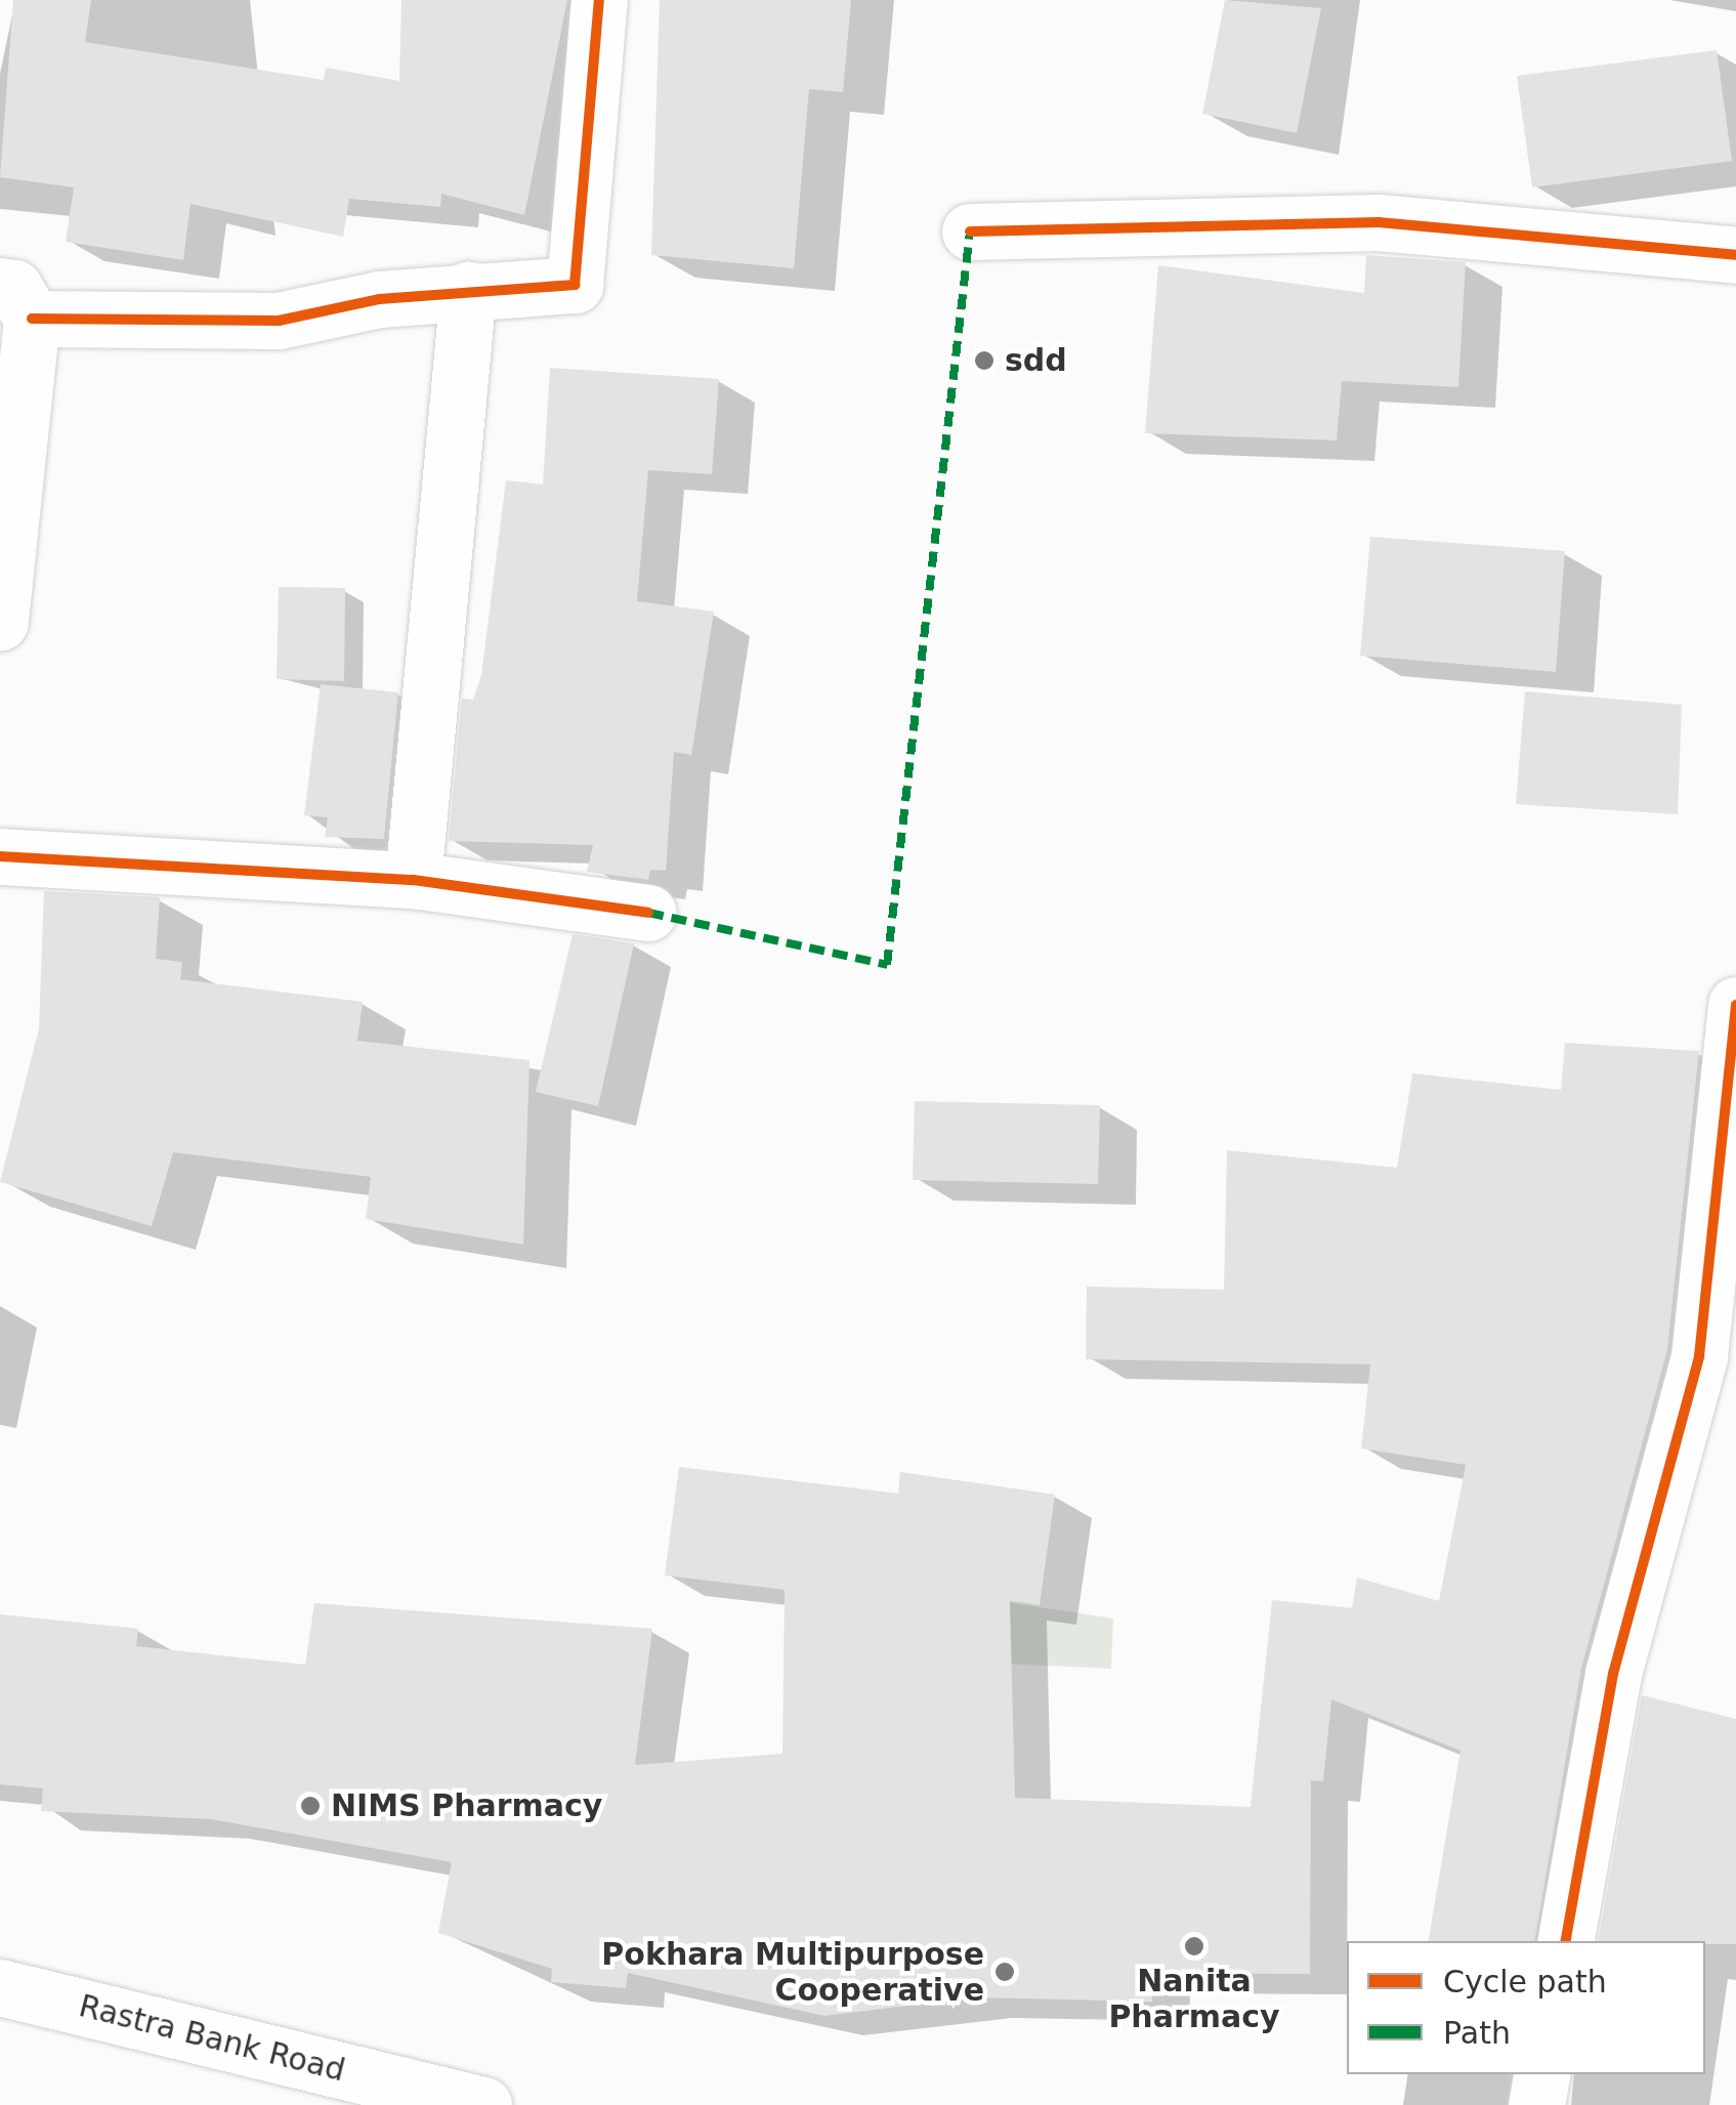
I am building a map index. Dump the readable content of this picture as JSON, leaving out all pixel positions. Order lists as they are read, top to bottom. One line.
{"streets":{"street":["Rastra Bank Road"]},"places":["sdd","NIMS Pharmacy","Nanita Pharmacy","Pokhara Multipurpose Cooperative"],"legend":["Cycle path","Path"]}
